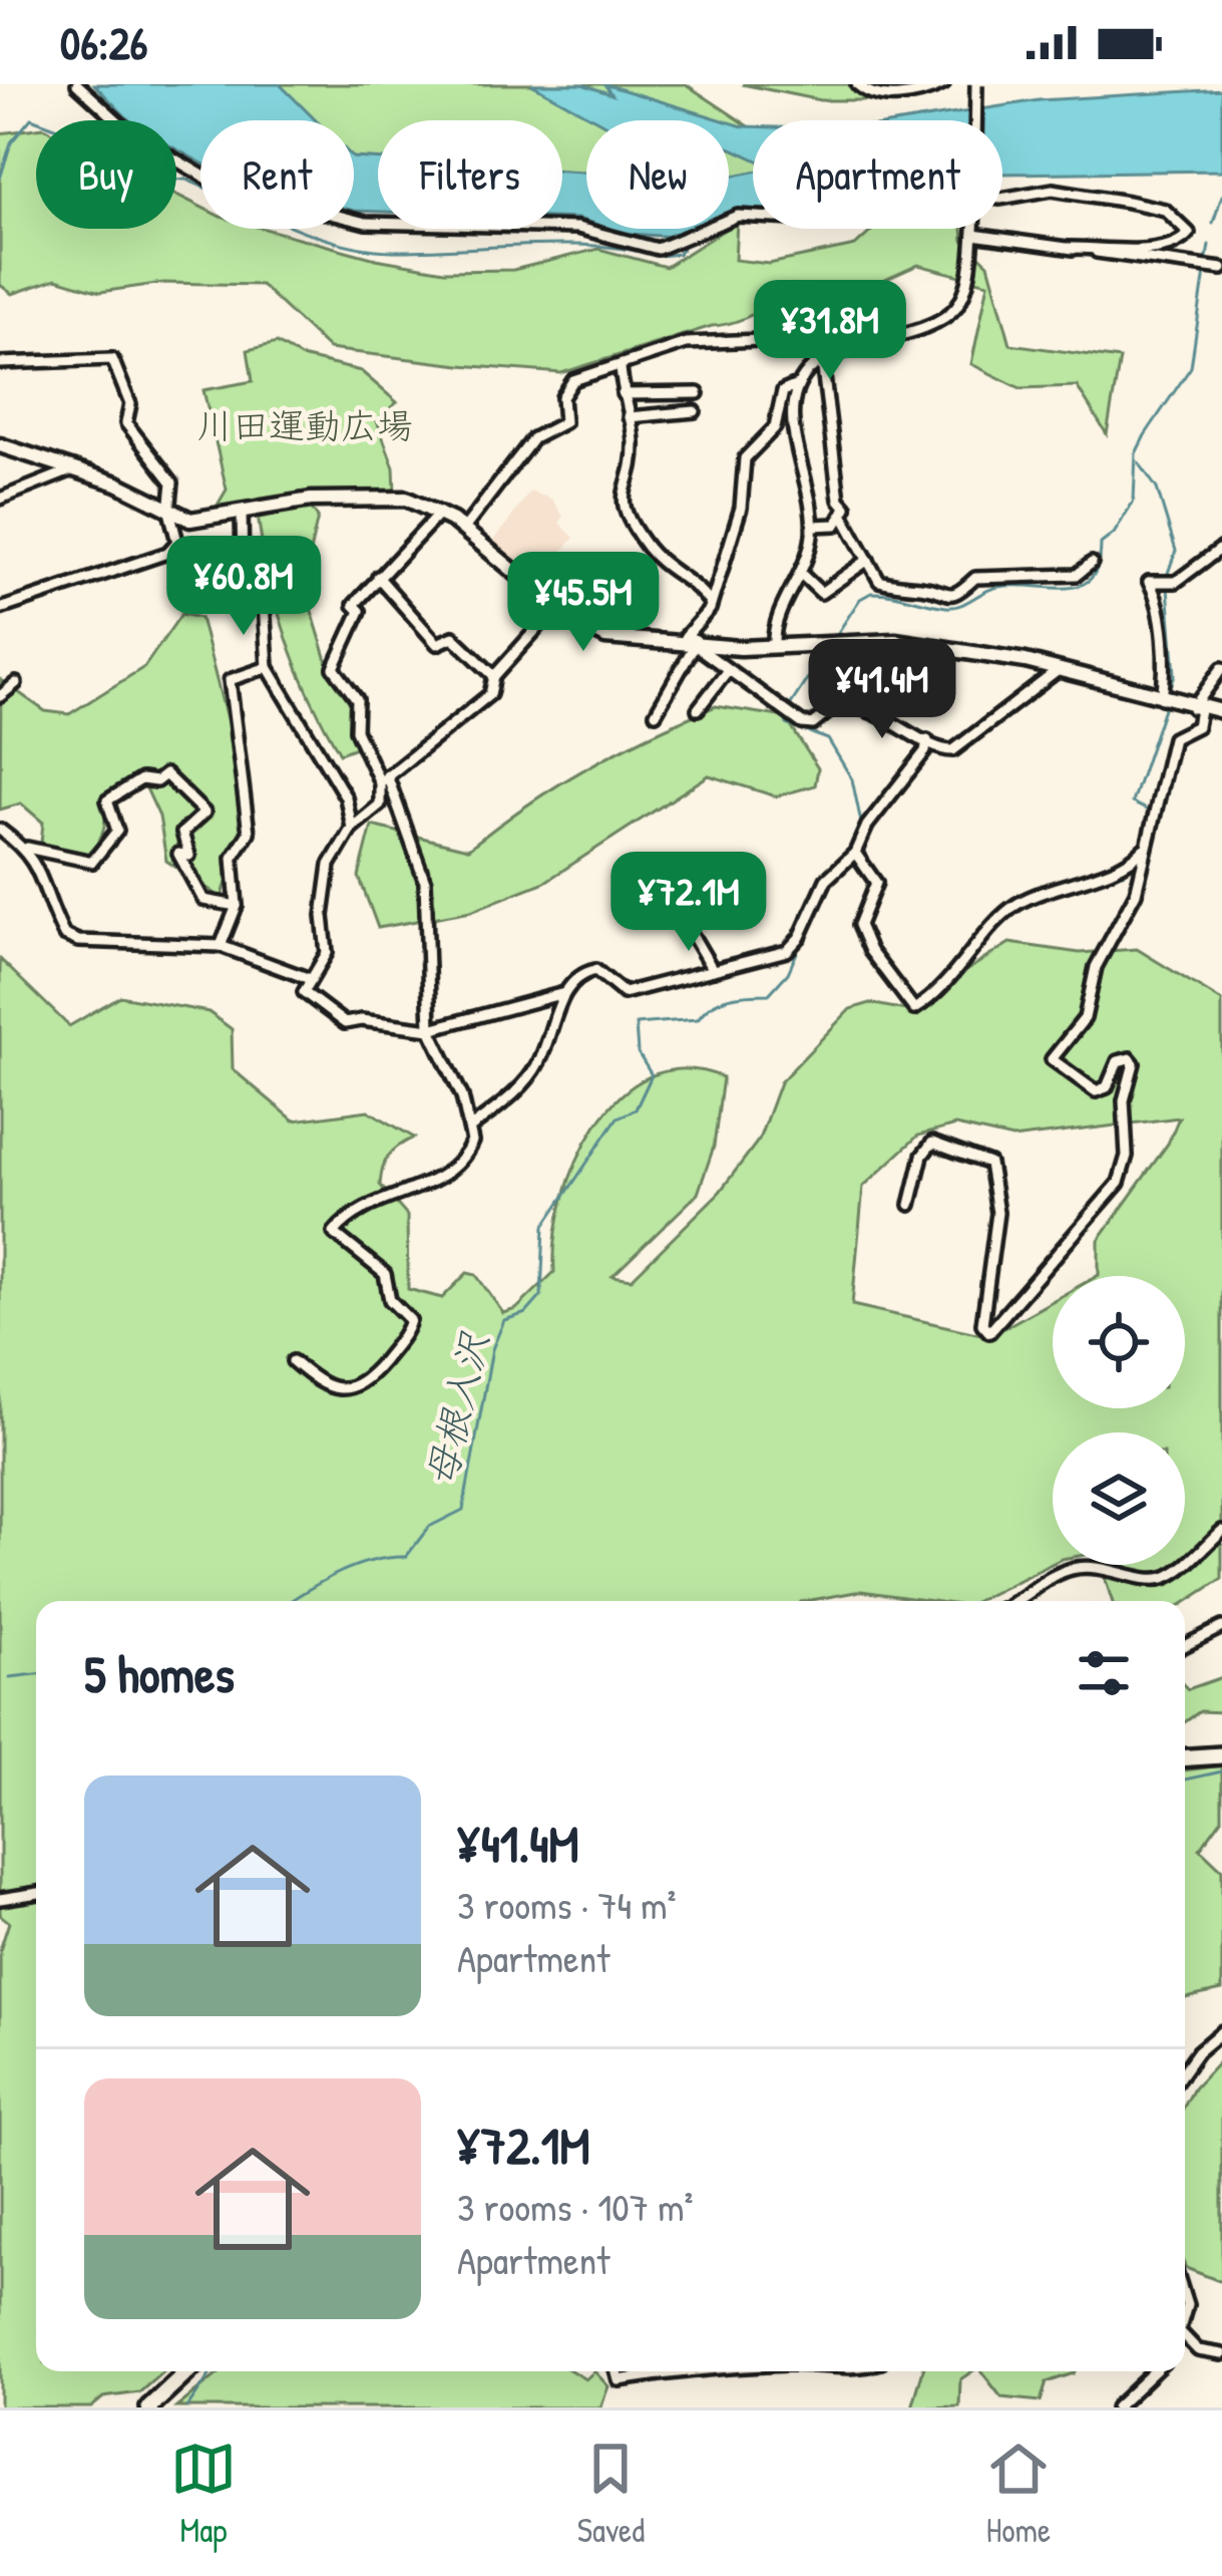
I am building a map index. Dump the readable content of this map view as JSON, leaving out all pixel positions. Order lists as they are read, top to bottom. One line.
{"water":["母根入沢"],"parks":["川田運動広場"],"page":{"status":"06:26","chip":["Buy","Rent","Filters","New","Apartment"],"price":["¥31.8M","¥60.8M","¥45.5M","¥41.4M","¥72.1M"],"heading":"5 homes","list":[{"name":"¥41.4M","note":"3 rooms · 74 m² · Apartment"},{"name":"¥72.1M","note":"3 rooms · 107 m² · Apartment"}],"tabs":["Map","Saved","Home"]}}
